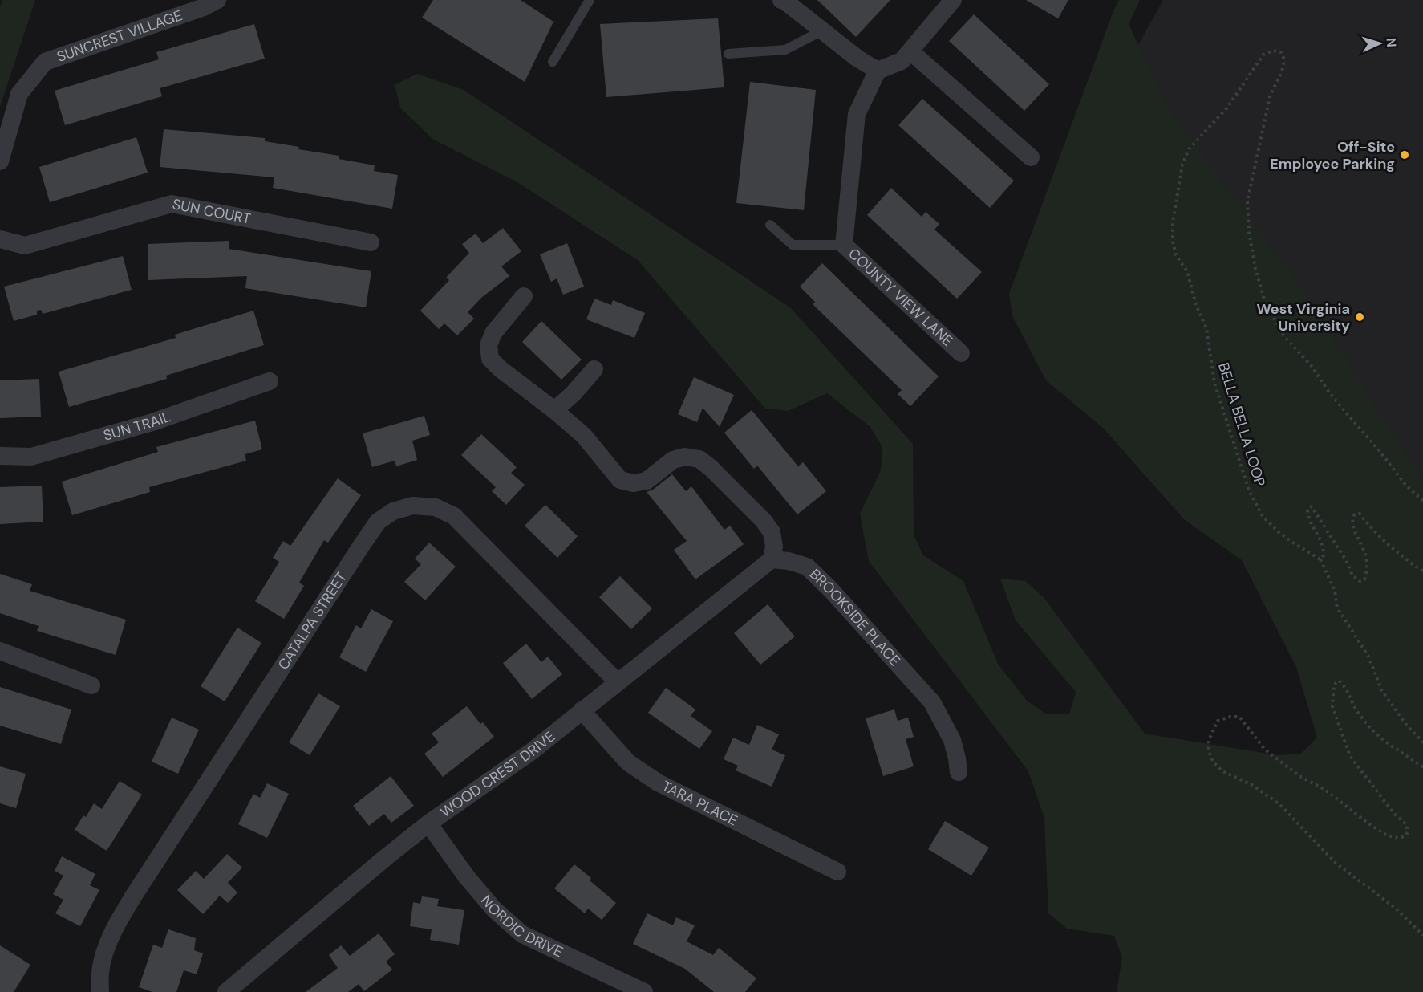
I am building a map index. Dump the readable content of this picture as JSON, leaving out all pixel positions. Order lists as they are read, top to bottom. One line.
{"streets":{"street":["SUNCREST VILLAGE","SUN COURT","COUNTY VIEW LANE","SUN TRAIL","BROOKSIDE PLACE","CATALPA STREET","WOOD CREST DRIVE","TARA PLACE","NORDIC DRIVE"],"path":["BELLA BELLA LOOP"]},"crossings":[["BROOKSIDE PLACE","WOOD CREST DRIVE"],["CATALPA STREET","WOOD CREST DRIVE"],["WOOD CREST DRIVE","TARA PLACE"],["WOOD CREST DRIVE","NORDIC DRIVE"]],"places":["Off-Site Employee Parking","West Virginia University"],"north":"right"}
